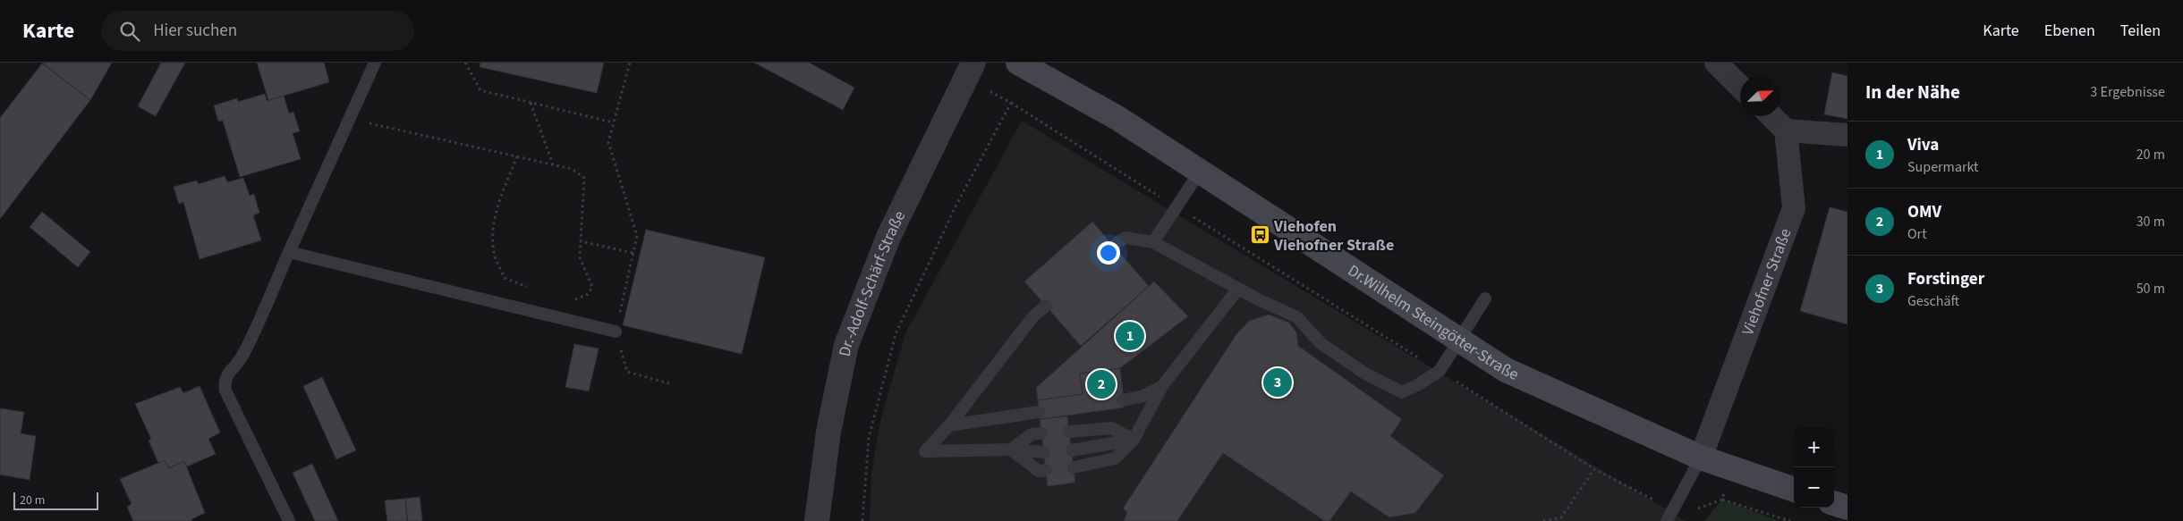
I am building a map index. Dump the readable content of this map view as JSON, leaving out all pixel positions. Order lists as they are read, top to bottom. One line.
{"streets":{"main road":["Dr.Wilhelm Steingötter-Straße"],"street":["Viehofner Straße","Dr.-Adolf-Schärf-Straße"]},"crossings":[["Viehofner Straße","Dr.Wilhelm Steingötter-Straße"]],"places":{"bus stop":["Viehofen Viehofner Straße"]},"scale_bar":"20 m","north":"top right","page":{"header":"Karte","search":"Hier suchen","nav":["Karte","Ebenen","Teilen"],"heading":["In der Nähe","3 Ergebnisse"],"list":[{"mark":"1","name":"Viva","note":"Supermarkt","value":"20 m"},{"mark":"2","name":"OMV","note":"Ort","value":"30 m"},{"mark":"3","name":"Forstinger","note":"Geschäft","value":"50 m"}],"pins":["1","3","2"],"map_buttons":["+","−"],"scale":"20 m"}}
